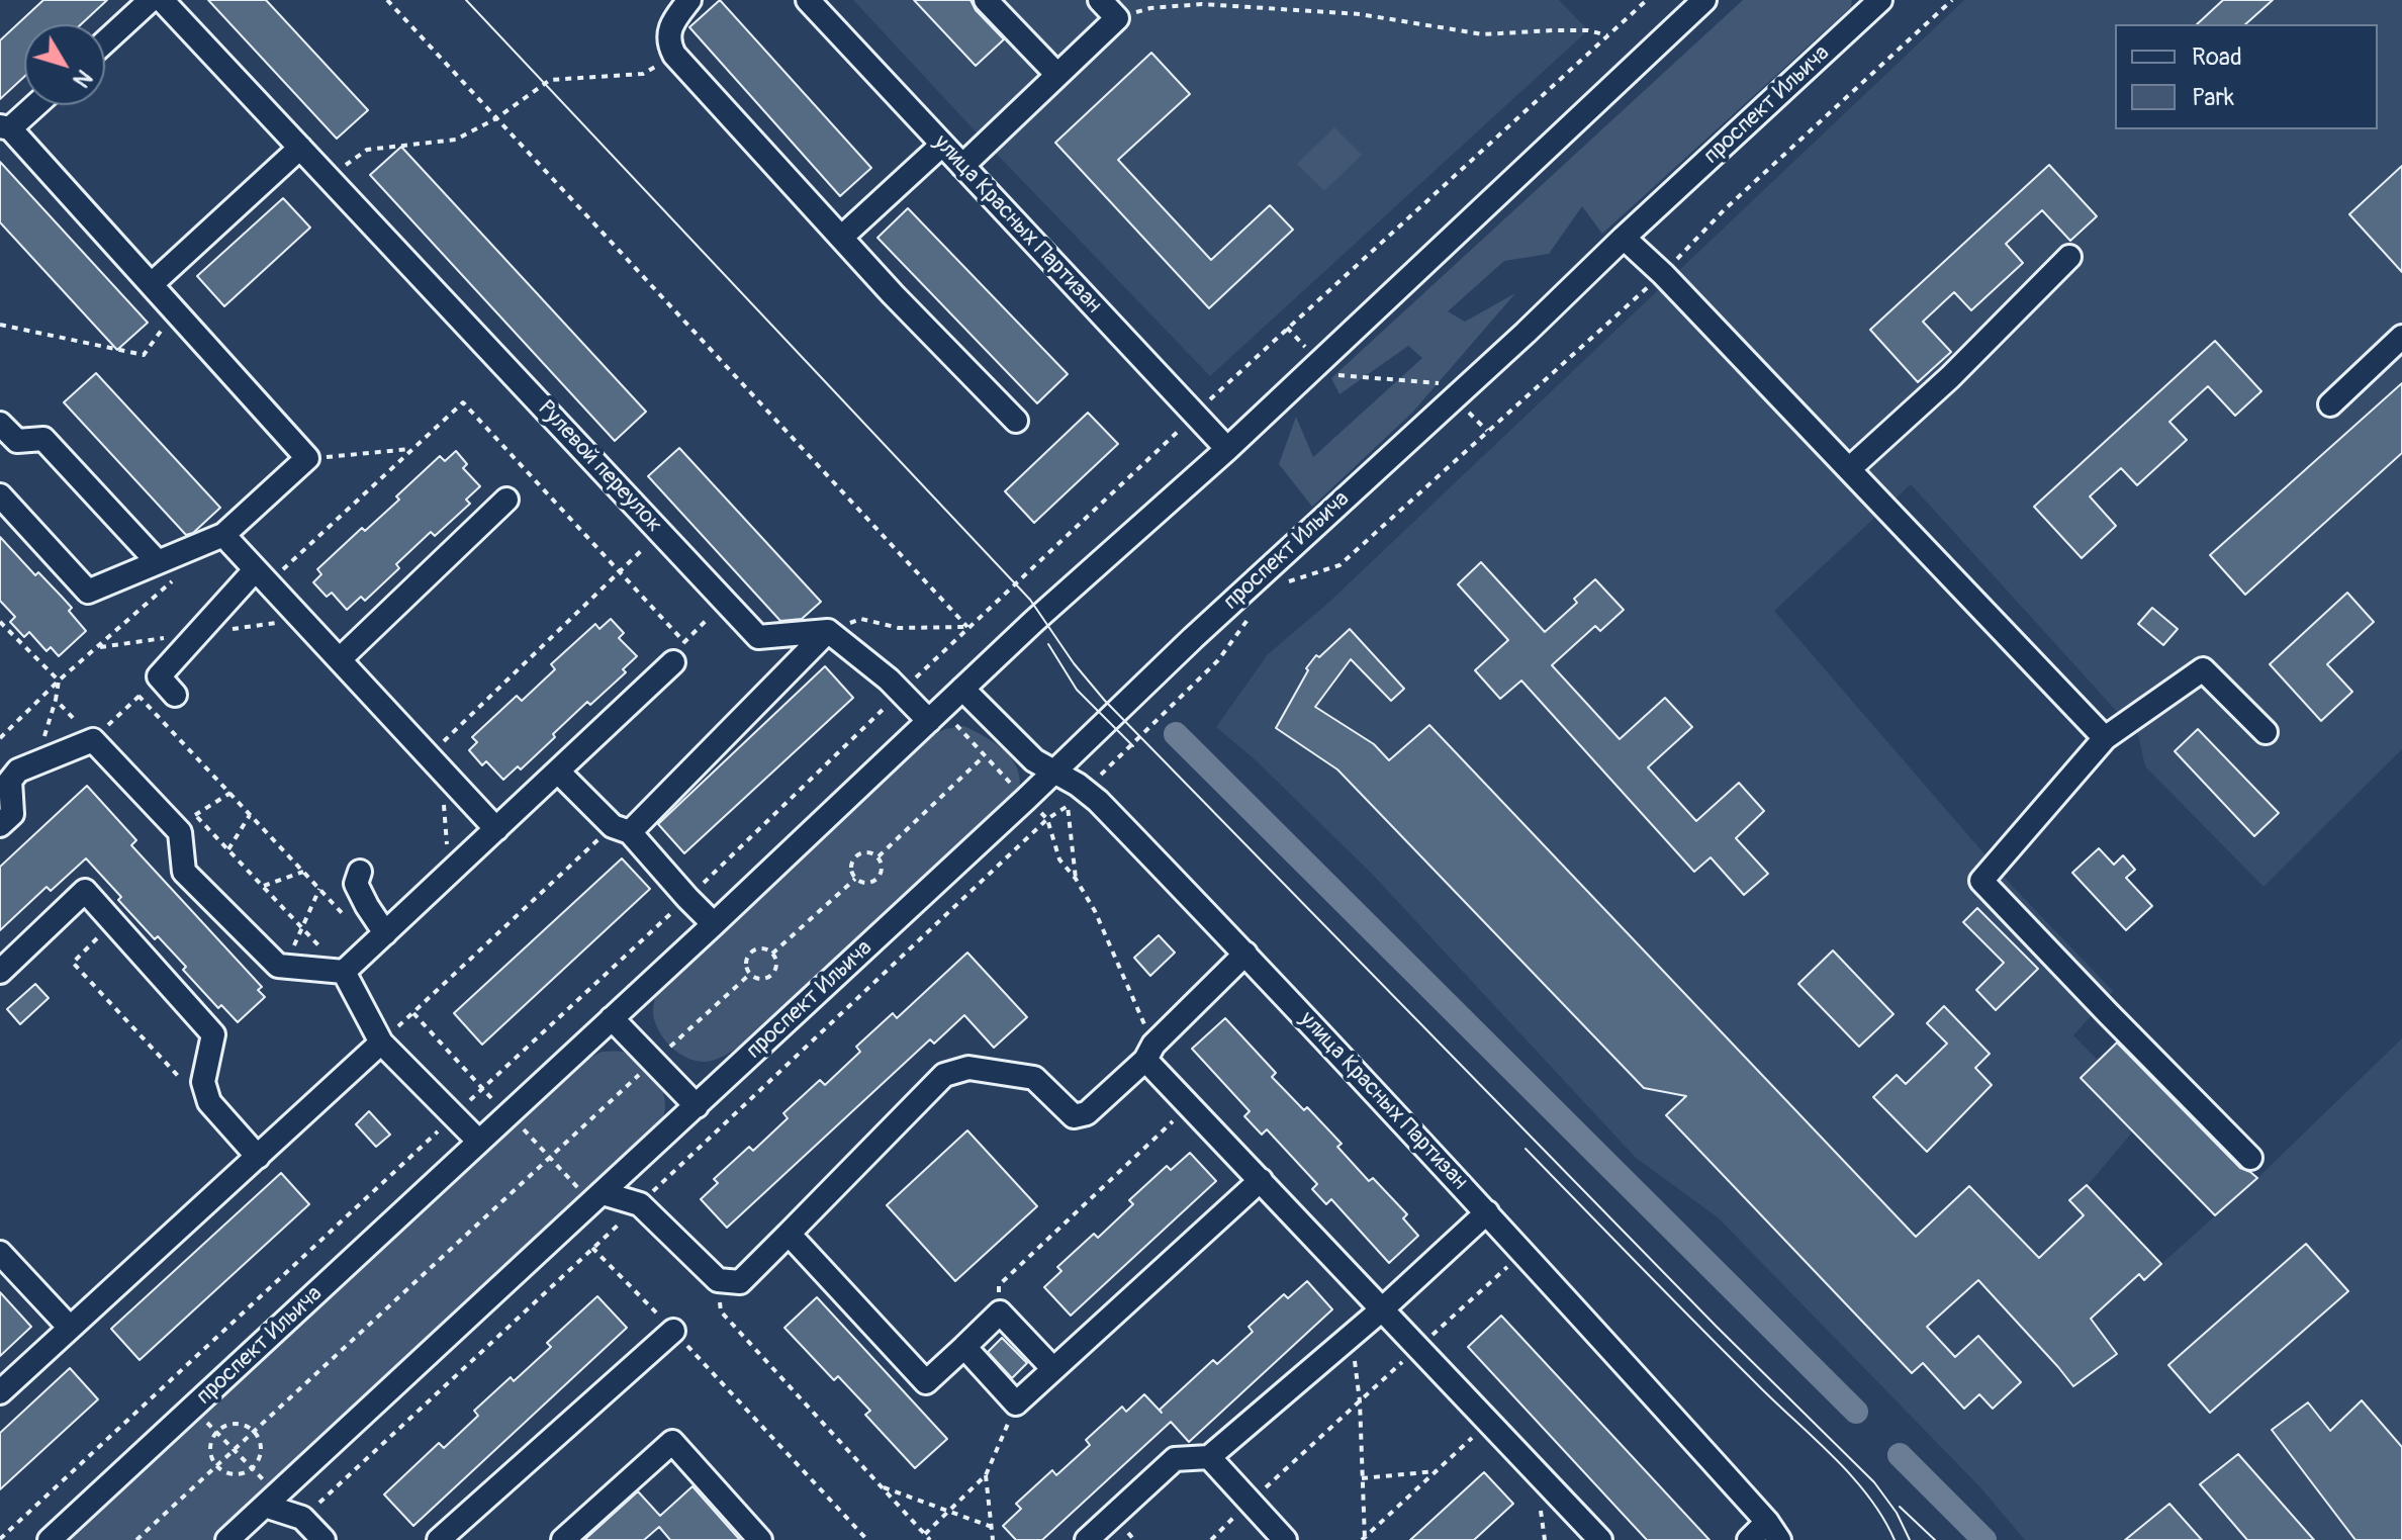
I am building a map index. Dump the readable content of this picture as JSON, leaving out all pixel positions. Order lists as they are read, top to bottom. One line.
{"streets":{"street":["проспект Ильича","улица Красных Партизан","Рулевой переулок"]},"crossings":[["проспект Ильича","улица Красных Партизан"]],"legend":["Road","Park"],"north":"bottom right"}
